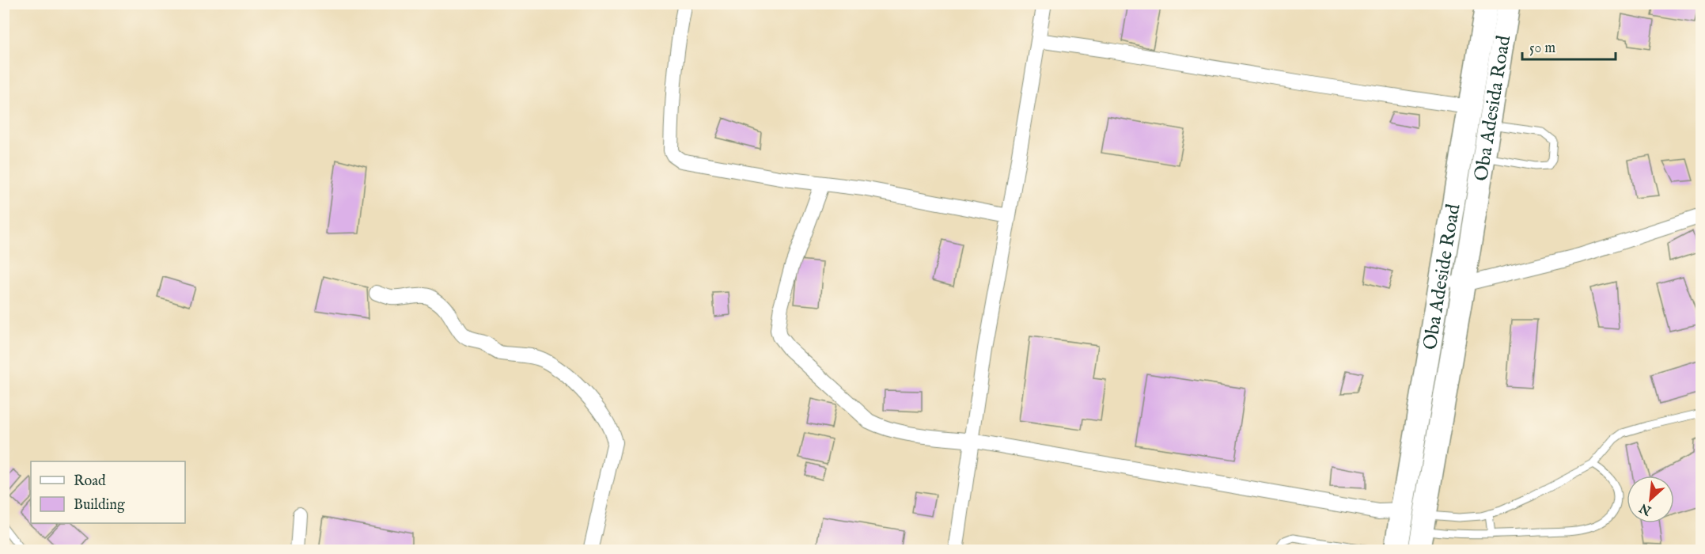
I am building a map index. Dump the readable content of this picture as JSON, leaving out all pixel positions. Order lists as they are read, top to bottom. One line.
{"streets":{"main road":["Oba Adesida Road","Oba Adeside Road"]},"crossings":[["Oba Adesida Road","Oba Adeside Road"]],"legend":["Road","Building"],"scale_bar":"50 m","north":"bottom left"}
